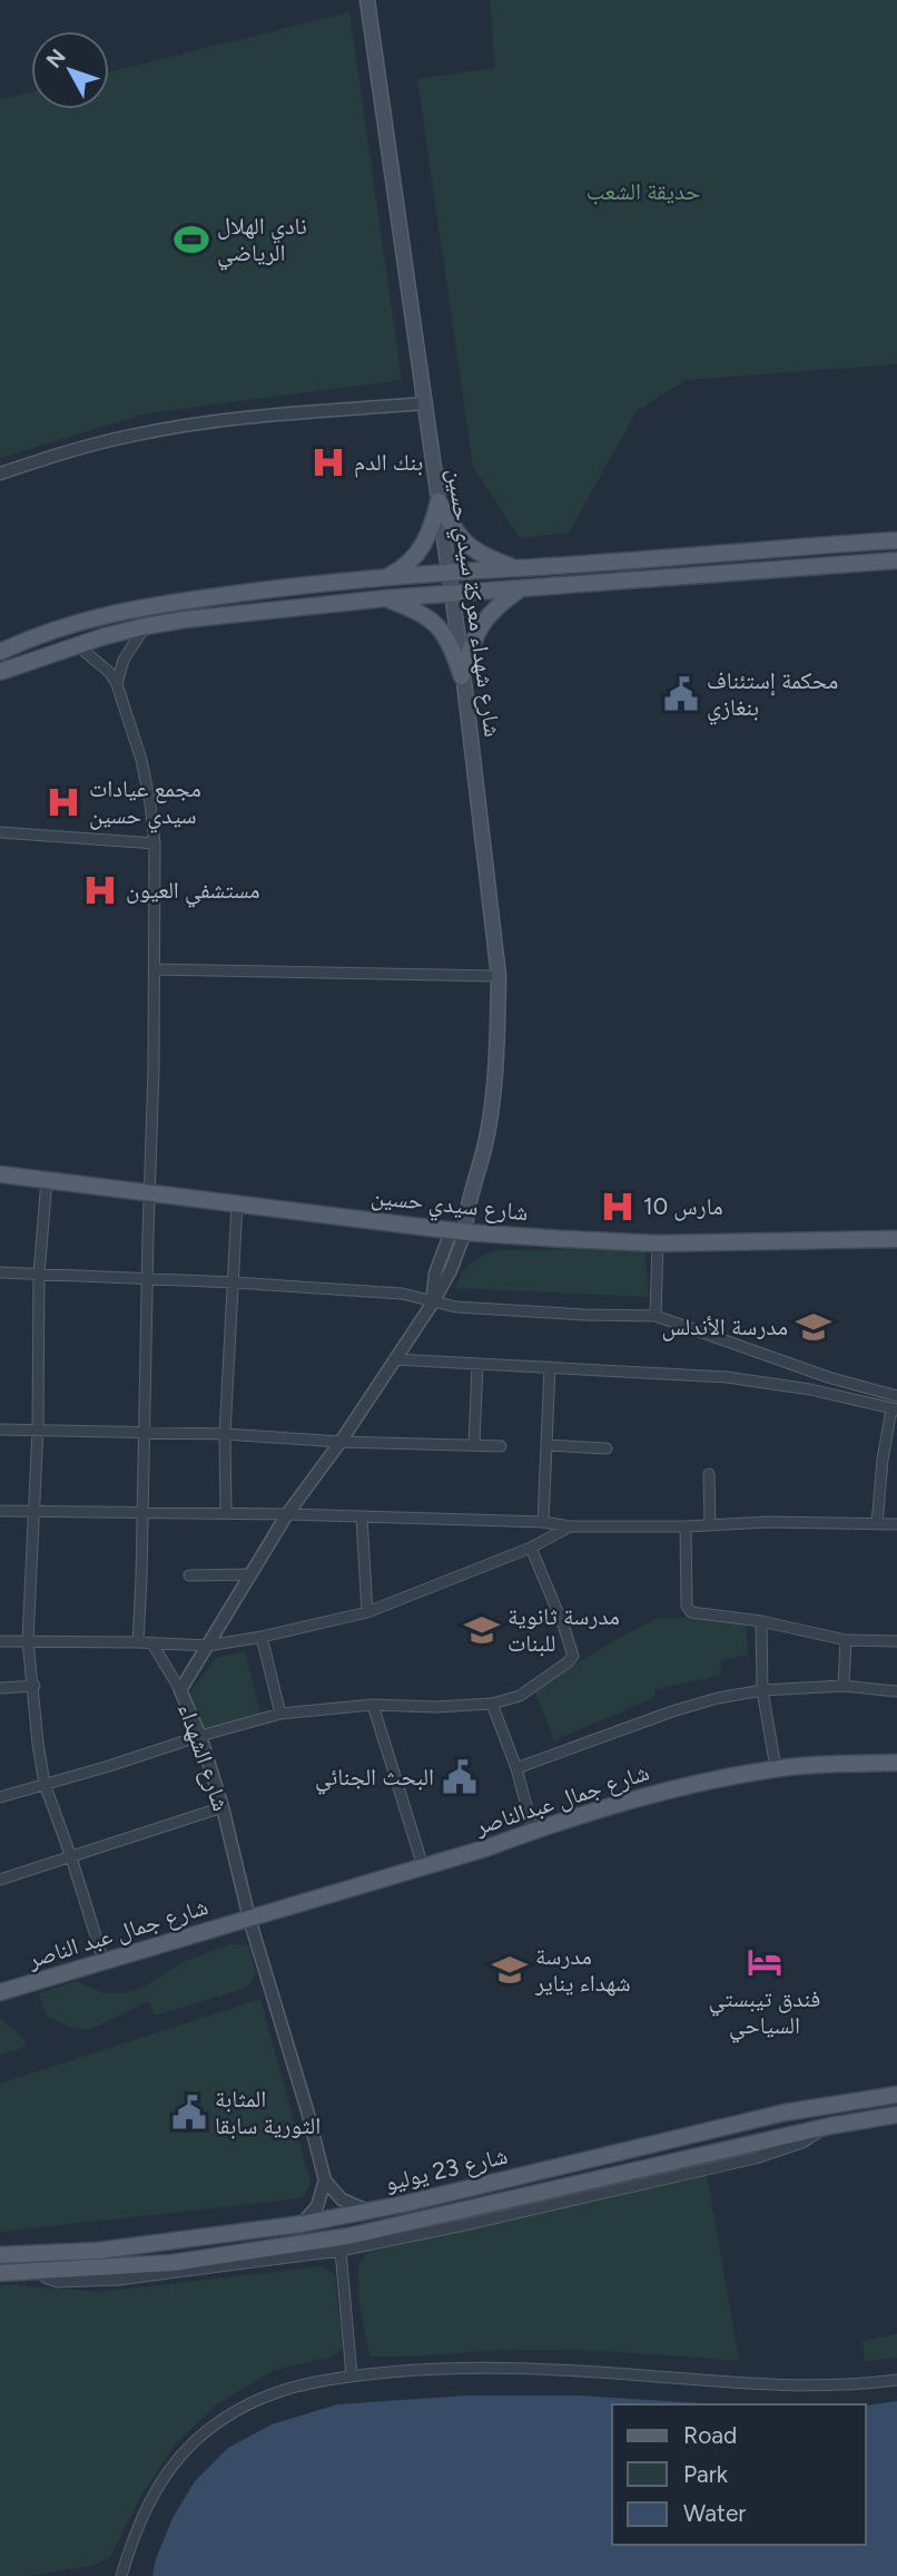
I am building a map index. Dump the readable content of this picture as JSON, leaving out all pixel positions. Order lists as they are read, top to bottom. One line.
{"streets":{"main road":["شارع شهداء معركة سيدي حسين","شارع سيدي حسين","شارع جمال عبدالناصر","شارع جمال عبد الناصر","شارع 23 يوليو"],"street":["شارع الشهداء"]},"crossings":[["شارع شهداء معركة سيدي حسين","شارع سيدي حسين"],["شارع شهداء معركة سيدي حسين","شارع الشهداء"],["شارع سيدي حسين","شارع الشهداء"],["شارع الشهداء","شارع جمال عبدالناصر"],["شارع الشهداء","شارع جمال عبد الناصر"],["شارع جمال عبدالناصر","شارع جمال عبد الناصر"]],"parks":["حديقة الشعب"],"places":{"sports":["نادي الهلال الرياضي"],"hospital":["بنك الدم","مجمع عيادات سيدي حسين","مستشفي العيون","10 مارس"],"public building":["محكمة إستئناف بنغازي","البحث الجنائي","المثابة الثورية سابقا"],"school or university":["مدرسة الأندلس","مدرسة ثانوية للبنات","مدرسة شهداء يناير"],"hotel":["فندق تيبستي السياحي"]},"legend":["Road","Park","Water"],"north":"top left"}
